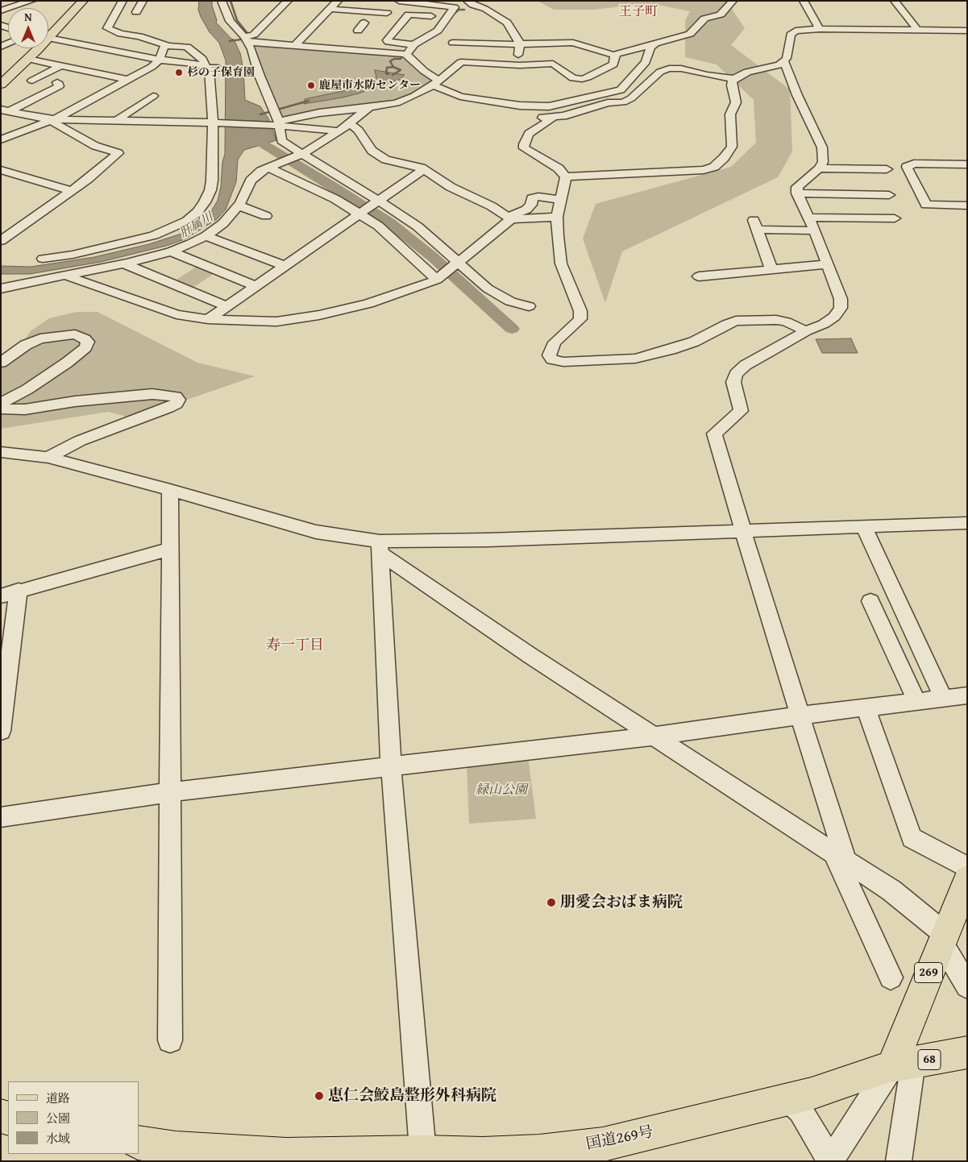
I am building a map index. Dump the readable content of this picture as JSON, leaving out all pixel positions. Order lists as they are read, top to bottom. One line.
{"streets":{"main road":["269","68","国道269号"]},"crossings":[["269","68"],["269","国道269号"],["68","国道269号"]],"districts":["王子町","寿一丁目"],"water":["肝属川"],"parks":["緑山公園"],"places":["杉の子保育園","鹿屋市水防センター","朋愛会おばま病院","恵仁会鮫島整形外科病院"],"legend":["道路","公園","水域"],"north":"top"}
